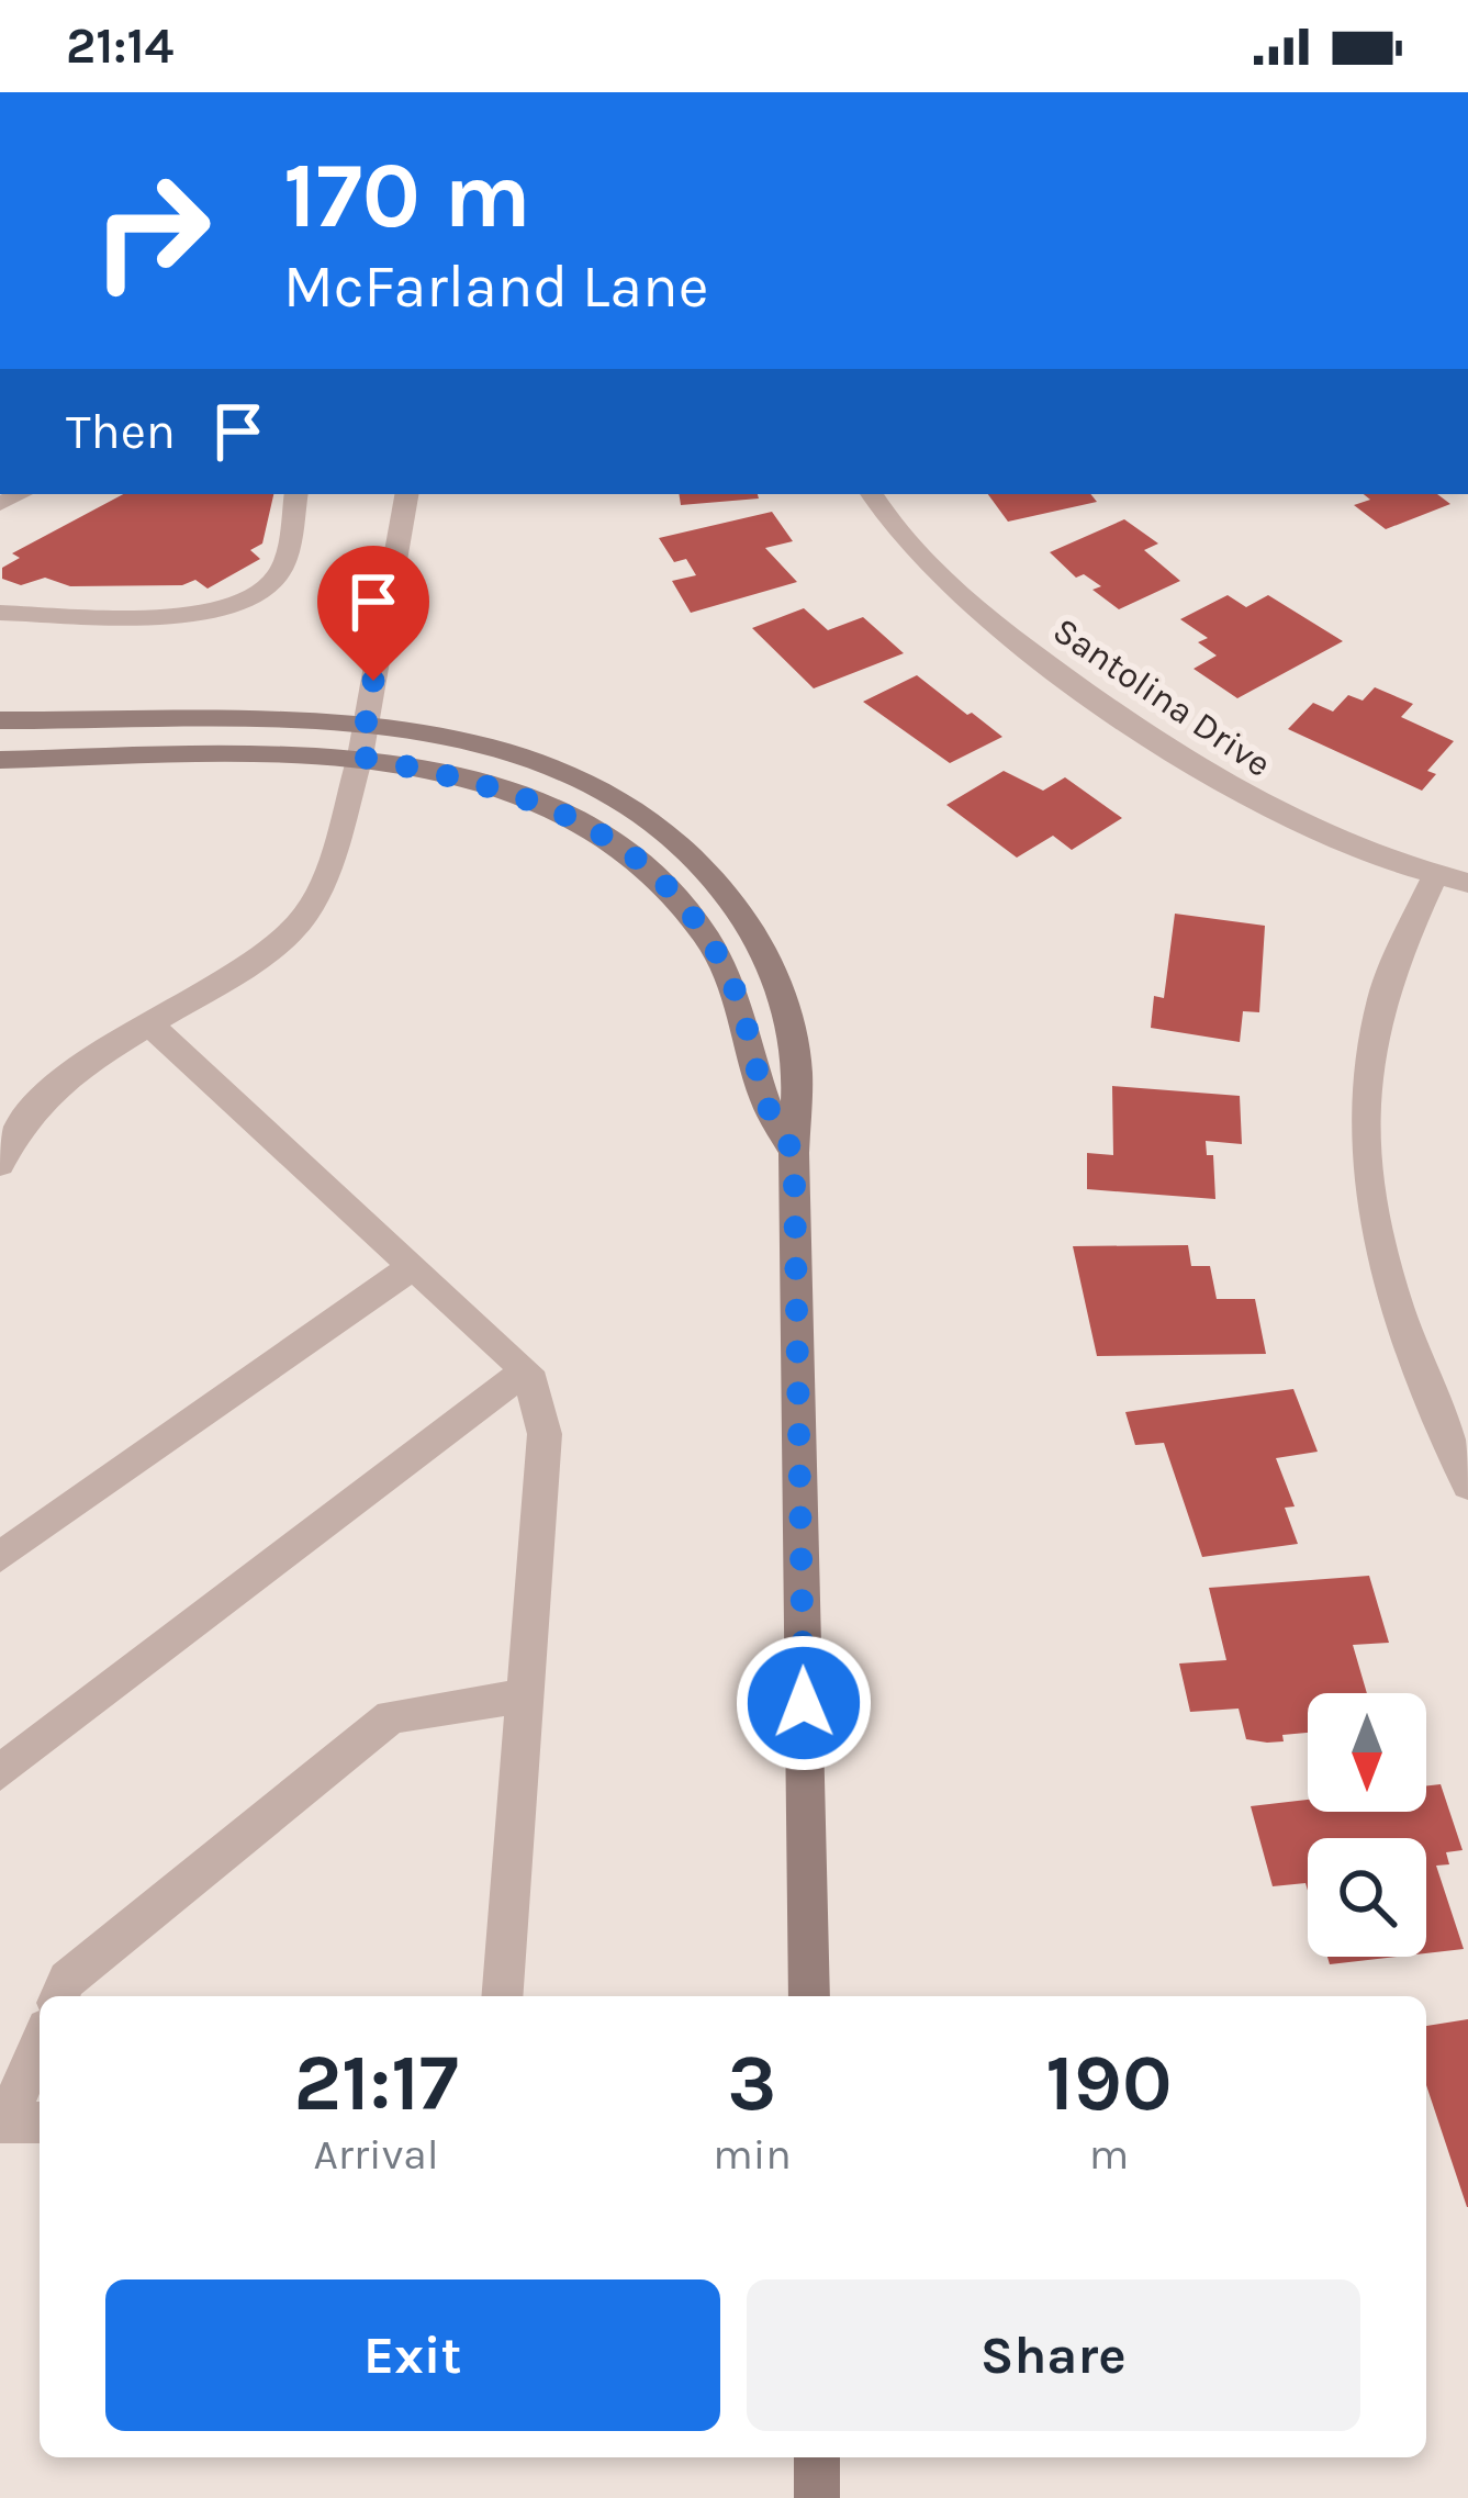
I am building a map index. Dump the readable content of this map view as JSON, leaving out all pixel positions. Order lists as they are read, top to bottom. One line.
{"streets":{"street":["Santolina Drive"]},"north":"bottom","page":{"status":"21:14","turn":["170 m","McFarland Lane"],"then":"Then","eta":["21:17","Arrival","3","min","190","m"],"buttons":["Exit","Share"]}}
